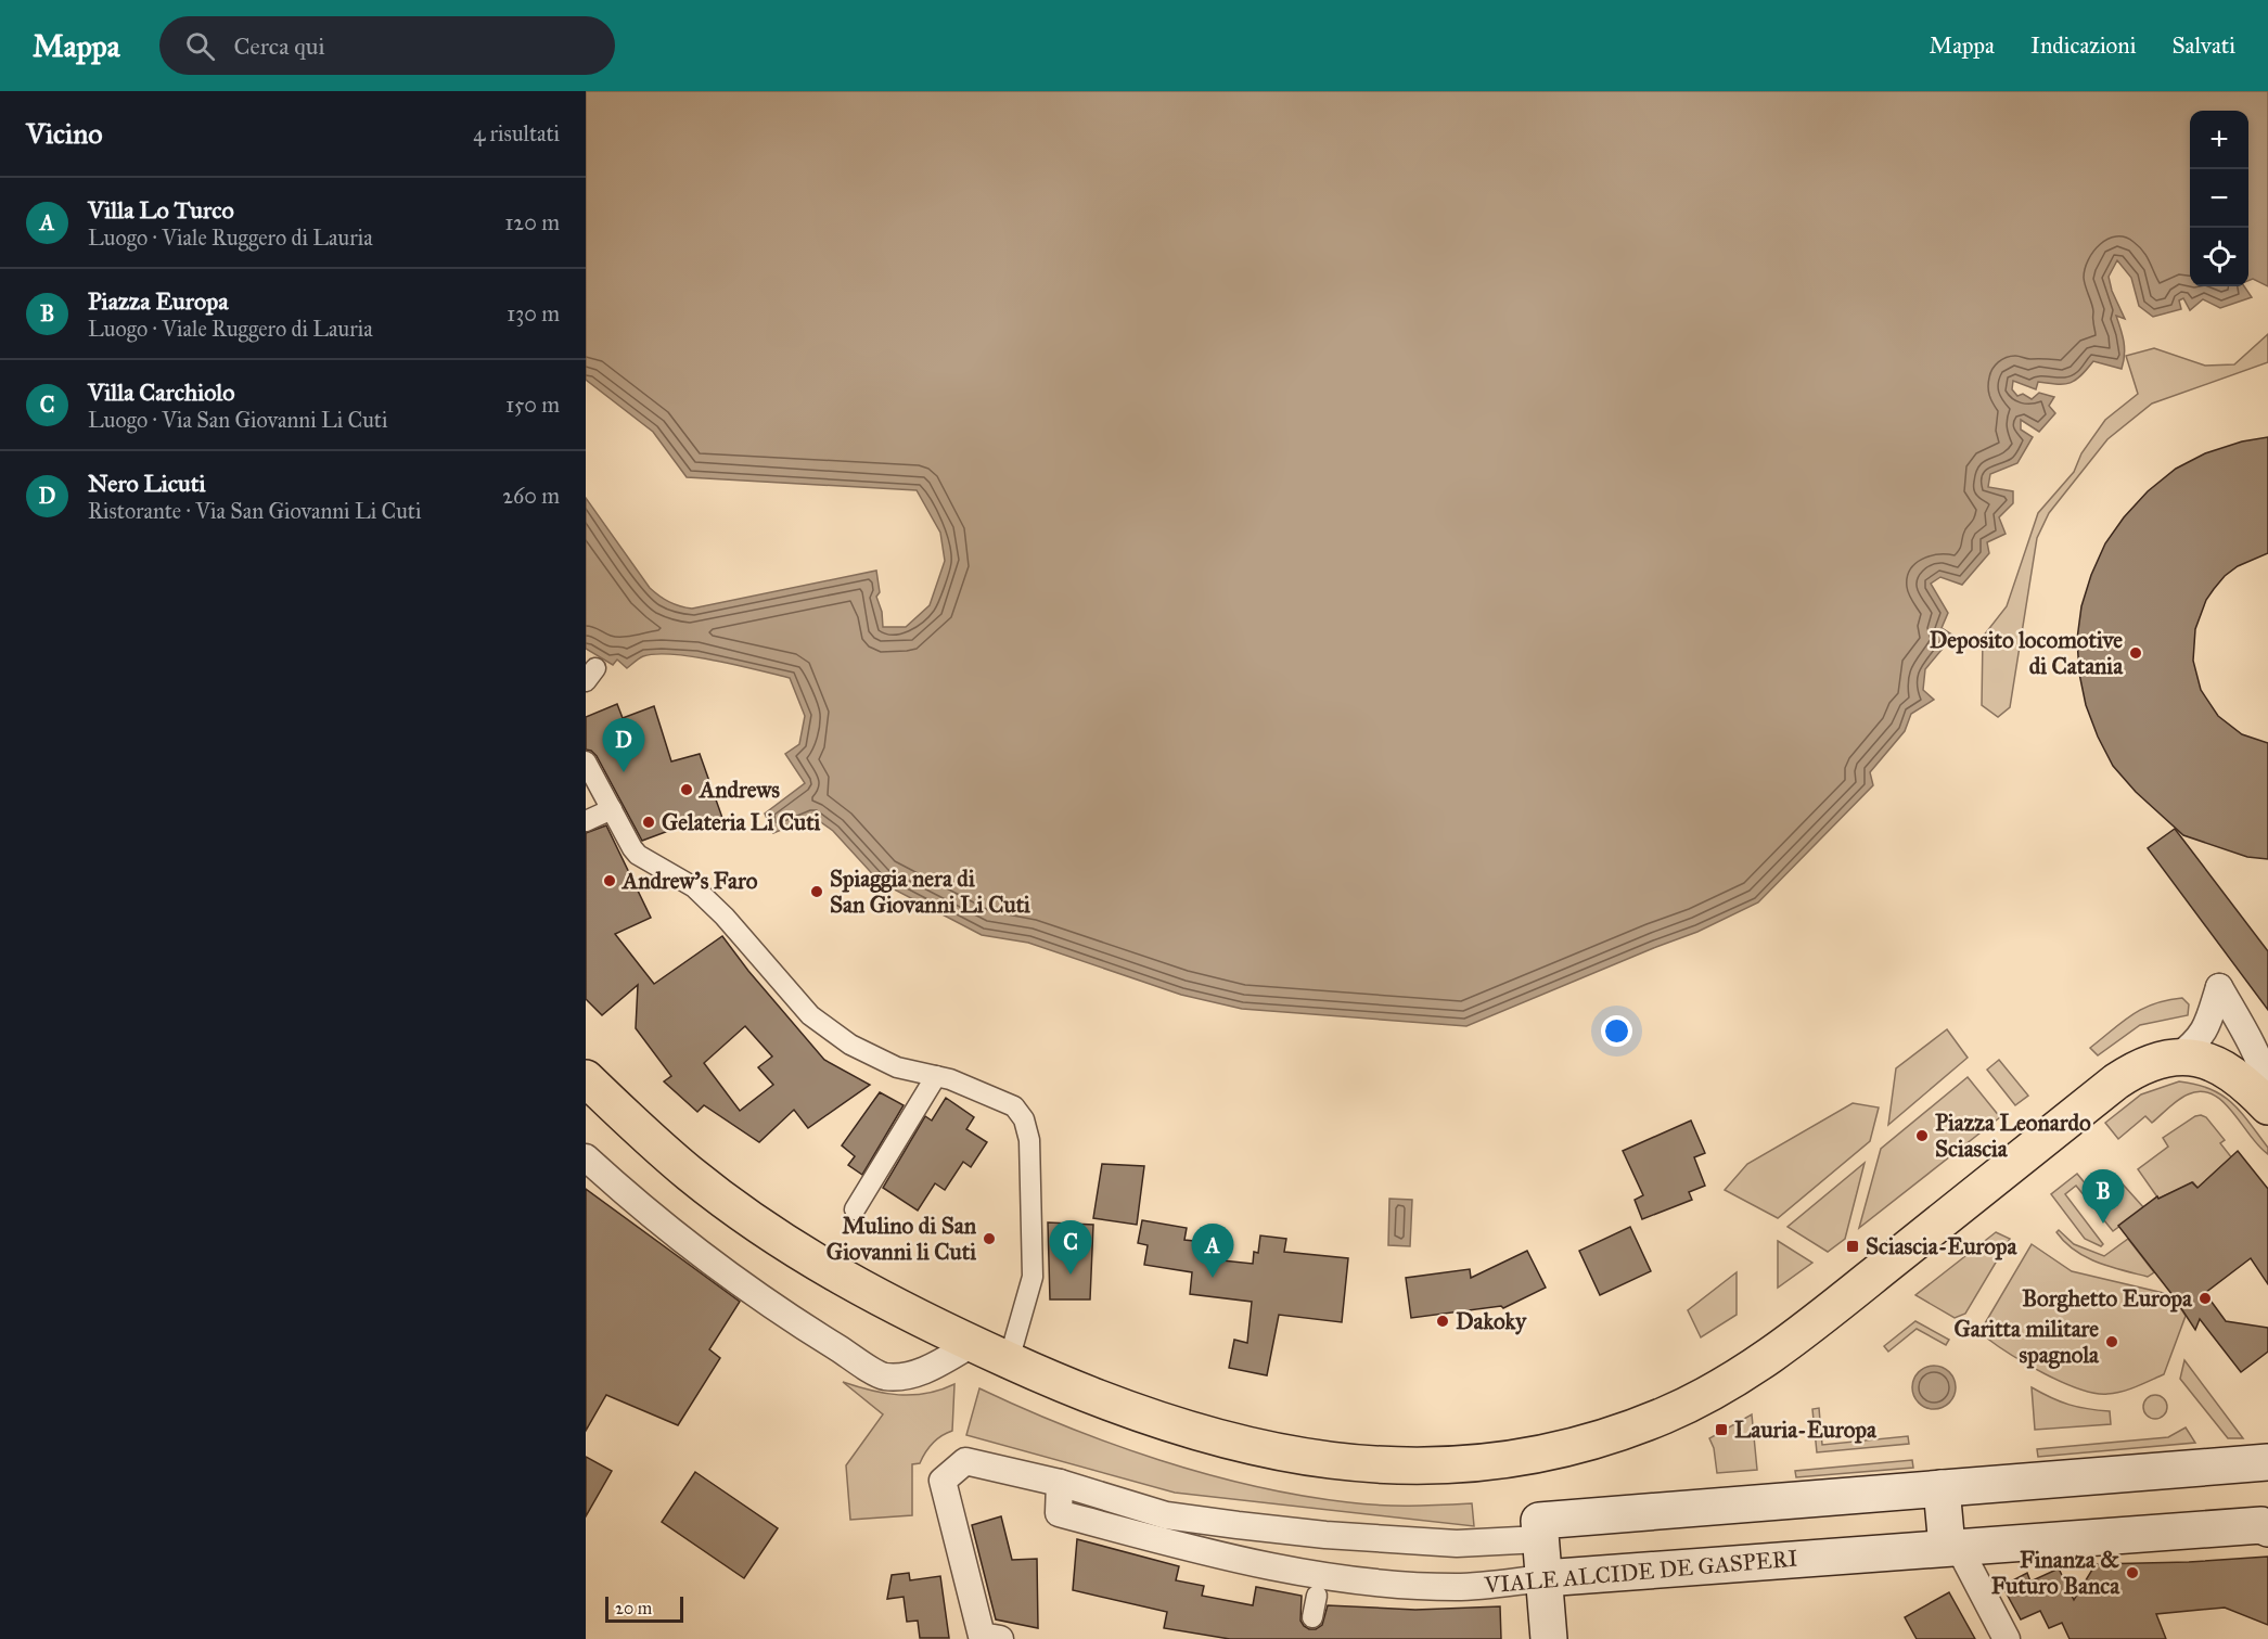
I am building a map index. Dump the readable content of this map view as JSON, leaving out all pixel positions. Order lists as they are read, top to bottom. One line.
{"streets":{"main road":["VIALE ALCIDE DE GASPERI"]},"places":{"other":["Deposito locomotive di Catania","Andrews","Gelateria Li Cuti","Andrew's Faro","Spiaggia nera di San Giovanni Li Cuti","Piazza Leonardo Sciascia","Mulino di San Giovanni li Cuti","Borghetto Europa","Dakoky","Garitta militare spagnola","Finanza & Futuro Banca"],"transit":["Sciascia-Europa","Lauria-Europa"]},"scale_bar":"20 m","page":{"header":"Mappa","search":"Cerca qui","nav":["Mappa","Indicazioni","Salvati"],"heading":["Vicino","4 risultati"],"map_buttons":["+","−"],"list":[{"mark":"A","name":"Villa Lo Turco","note":"Luogo · Viale Ruggero di Lauria","value":"120 m"},{"mark":"B","name":"Piazza Europa","note":"Luogo · Viale Ruggero di Lauria","value":"130 m"},{"mark":"C","name":"Villa Carchiolo","note":"Luogo · Via San Giovanni Li Cuti","value":"150 m"},{"mark":"D","name":"Nero Licuti","note":"Ristorante · Via San Giovanni Li Cuti","value":"260 m"}],"pins":["D","B","C","A"],"scale":"20 m"}}
